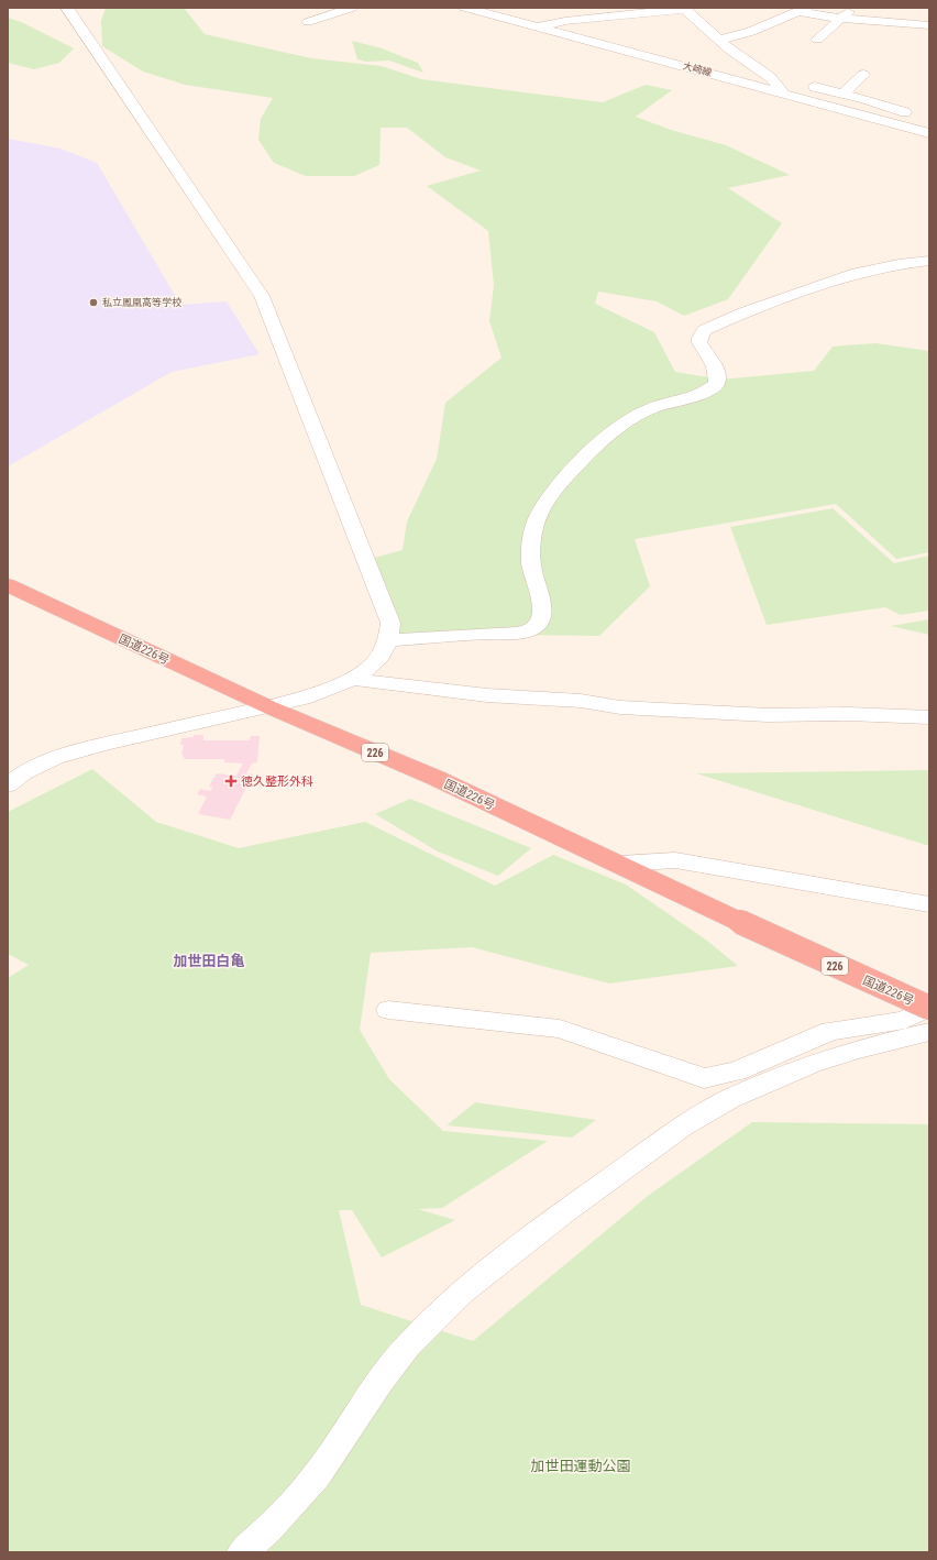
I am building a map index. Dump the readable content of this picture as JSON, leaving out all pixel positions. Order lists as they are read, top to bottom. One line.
{"streets":{"highway":["国道226号","226"],"street":["大崎線"]},"districts":["加世田白亀"],"parks":["加世田運動公園"],"places":{"other":["私立鳳凰高等学校"],"health":["徳久整形外科"]}}
